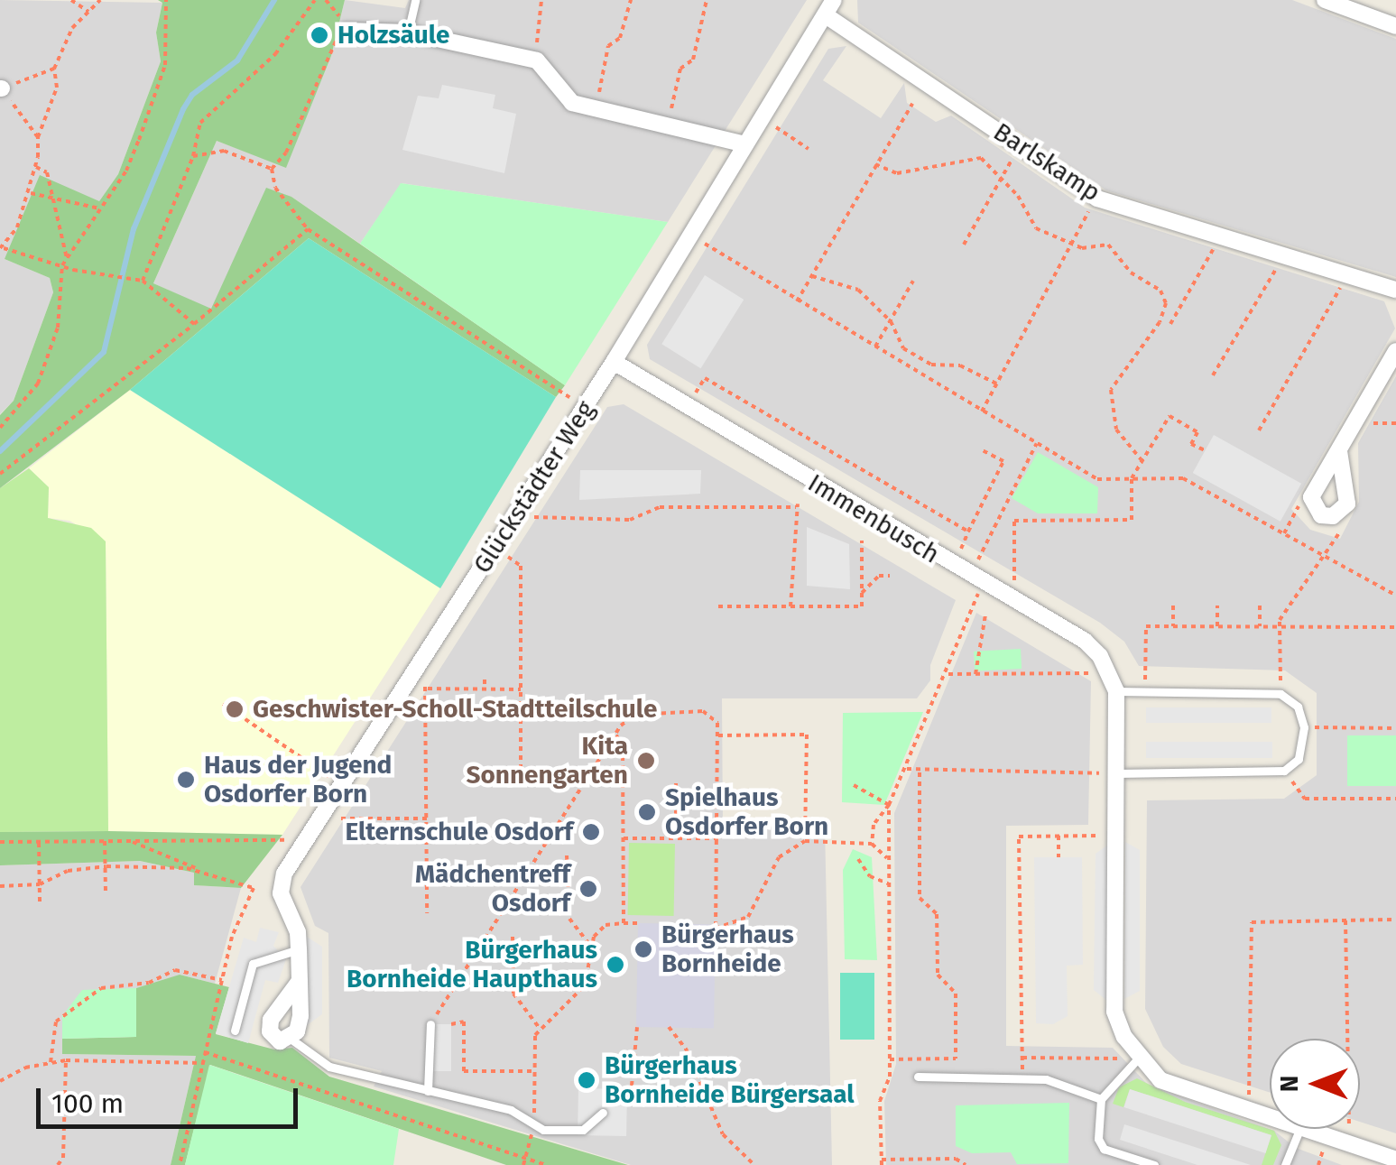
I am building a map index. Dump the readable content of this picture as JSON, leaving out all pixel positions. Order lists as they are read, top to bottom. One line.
{"streets":{"street":["Barlskamp","Glückstädter Weg","Immenbusch"]},"crossings":[["Barlskamp","Glückstädter Weg"],["Glückstädter Weg","Immenbusch"]],"places":["Holzsäule","Geschwister-Scholl-Stadtteilschule","Kita Sonnengarten","Haus der Jugend Osdorfer Born","Spielhaus Osdorfer Born","Elternschule Osdorf","Mädchentreff Osdorf","Bürgerhaus Bornheide","Bürgerhaus Bornheide Haupthaus","Bürgerhaus Bornheide Bürgersaal"],"scale_bar":"100 m","north":"left"}
